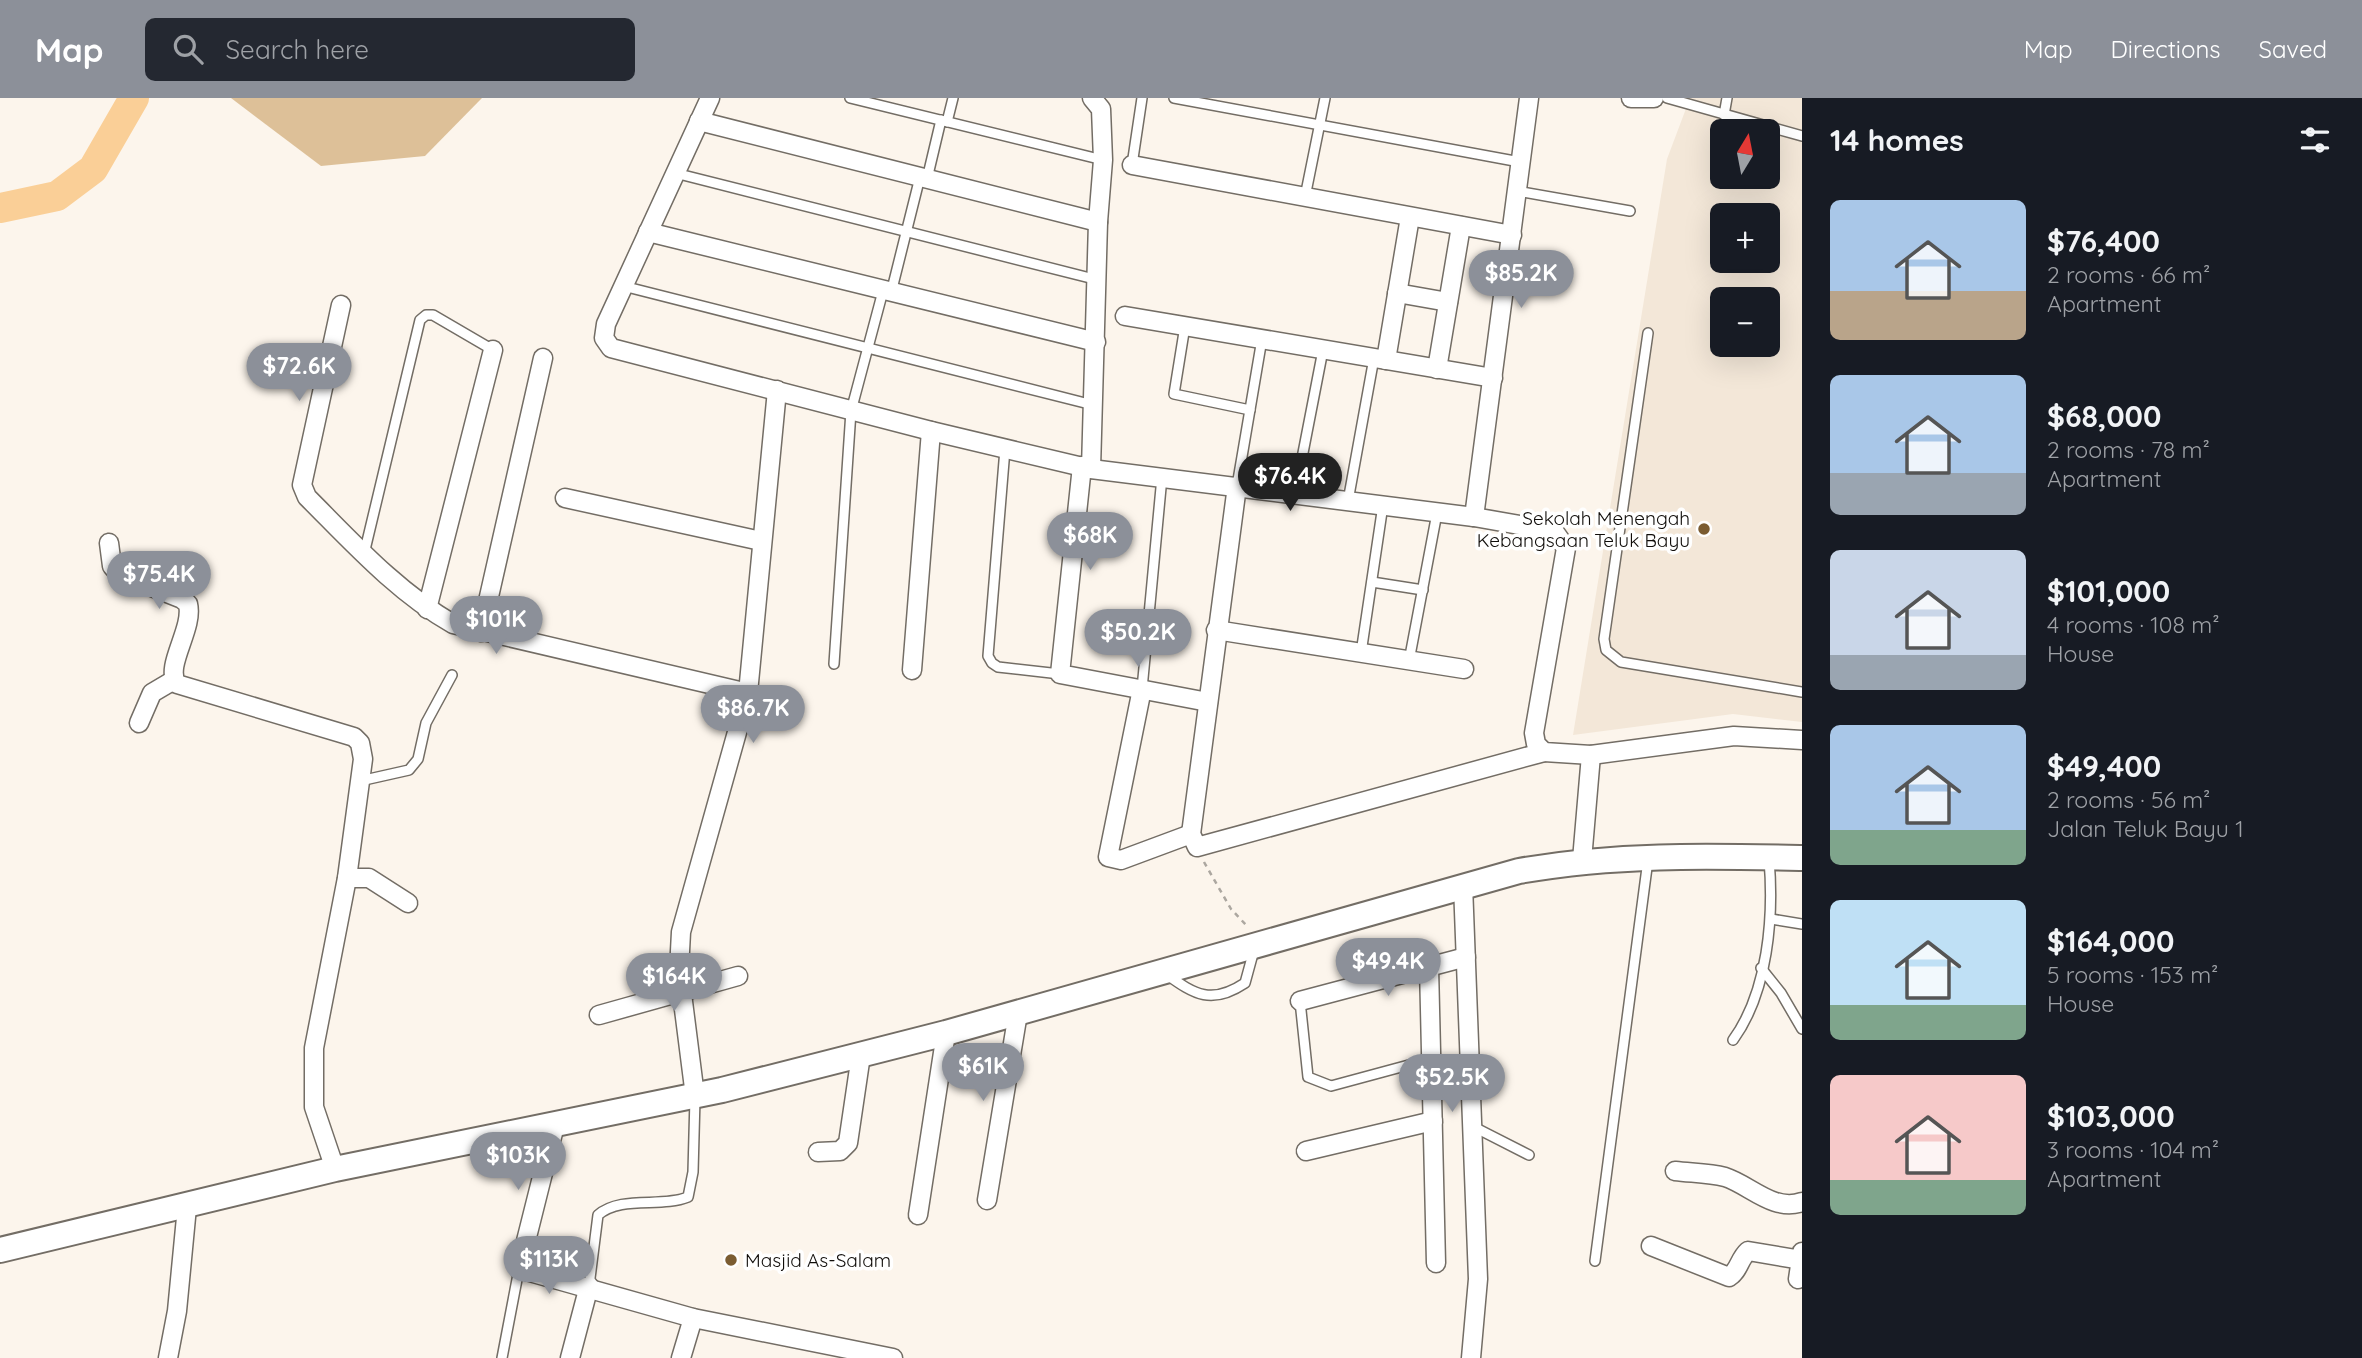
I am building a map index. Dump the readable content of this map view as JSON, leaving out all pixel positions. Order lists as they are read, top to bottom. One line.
{"places":["Sekolah Menengah Kebangsaan Teluk Bayu","Masjid As-Salam"],"north":"top","page":{"header":"Map","search":"Search here","nav":["Map","Directions","Saved"],"heading":"14 homes","map_buttons":["+","−"],"list":[{"name":"$76,400","note":"2 rooms · 66 m² · Apartment"},{"name":"$68,000","note":"2 rooms · 78 m² · Apartment"},{"name":"$101,000","note":"4 rooms · 108 m² · House"},{"name":"$49,400","note":"2 rooms · 56 m² · Jalan Teluk Bayu 1"},{"name":"$164,000","note":"5 rooms · 153 m² · House"},{"name":"$103,000","note":"3 rooms · 104 m² · Apartment"}],"price":["$85.2K","$72.6K","$76.4K","$68K","$75.4K","$101K","$50.2K","$86.7K","$49.4K","$164K","$61K","$52.5K","$103K","$113K"]}}
